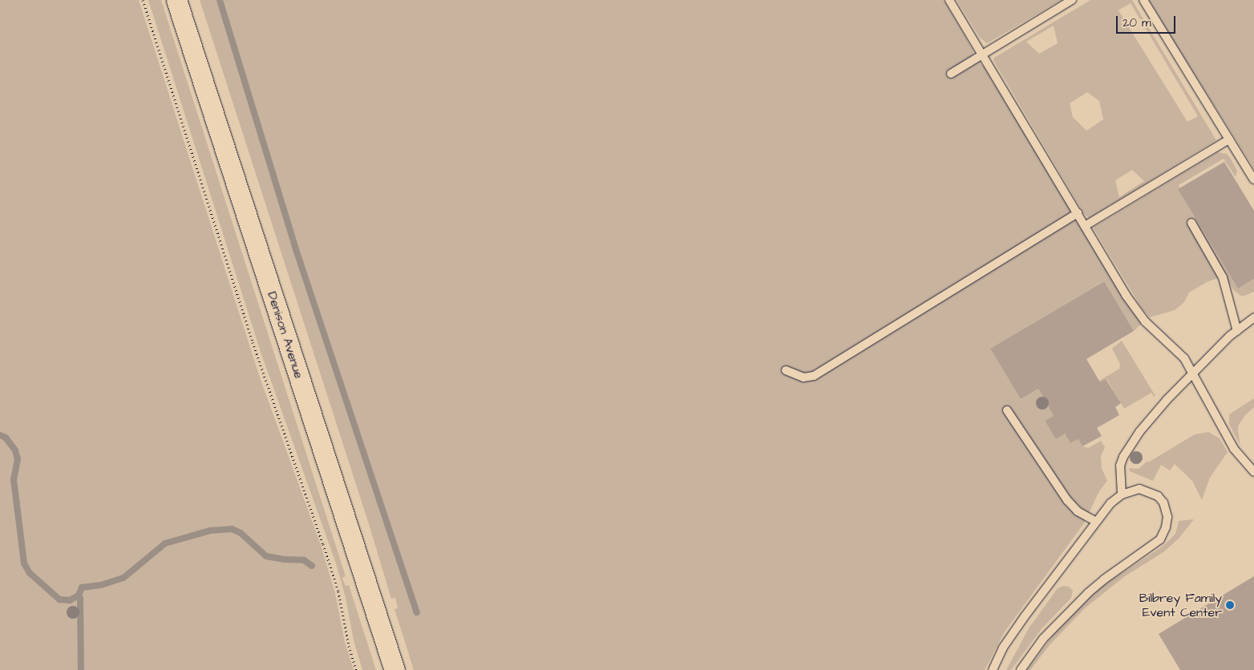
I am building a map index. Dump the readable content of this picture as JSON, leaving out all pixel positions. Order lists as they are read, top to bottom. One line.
{"streets":{"street":["Denison Avenue"]},"places":["Bilbrey Family Event Center"],"scale_bar":"20 m"}
